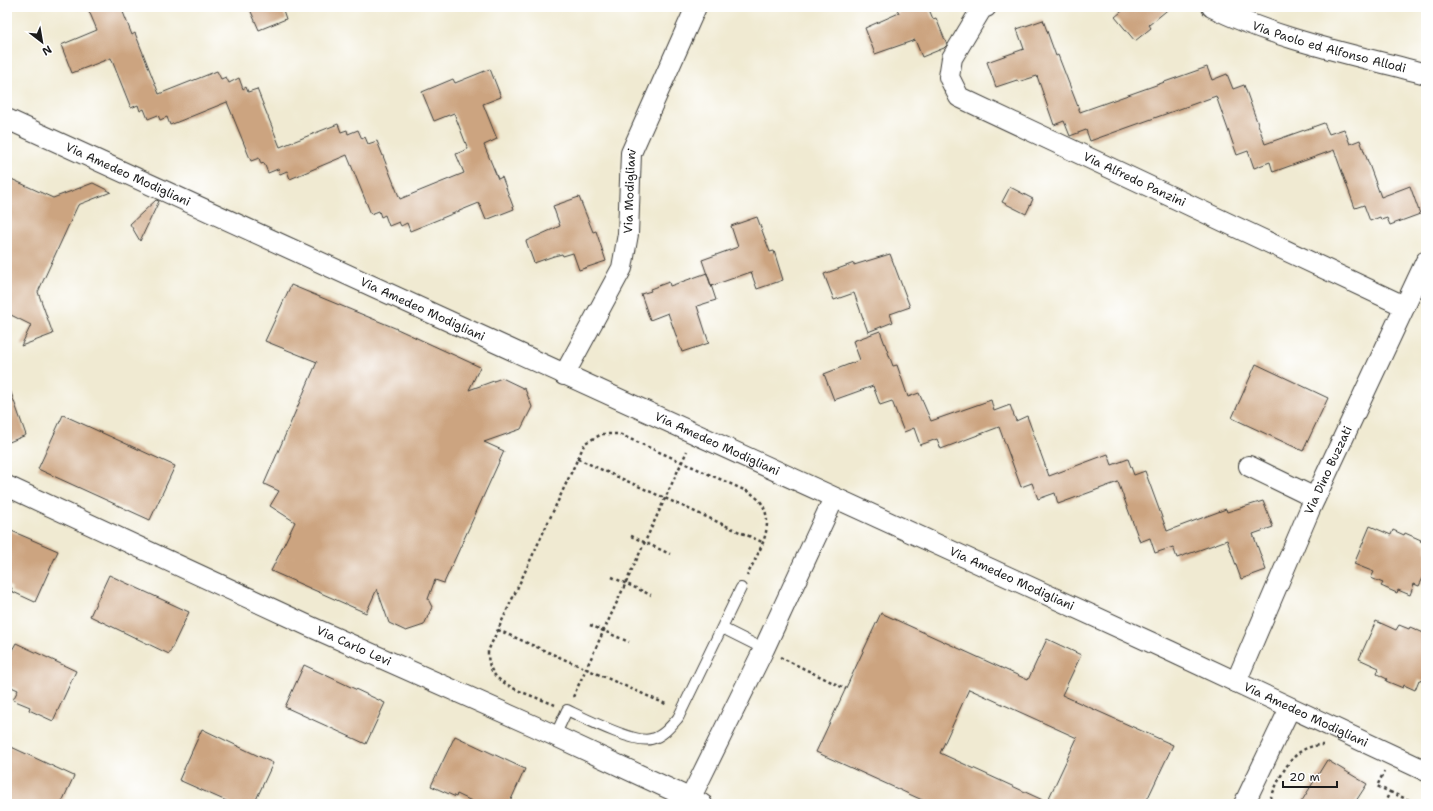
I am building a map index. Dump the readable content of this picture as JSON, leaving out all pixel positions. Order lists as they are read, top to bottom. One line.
{"streets":{"street":["Via Paolo ed Alfonso Allodi","Via Amedeo Modigliani","Via Alfredo Panzini","Via Modigliani","Via Dino Buzzati","Via Carlo Levi"]},"crossings":[["Via Amedeo Modigliani","Via Modigliani"],["Via Amedeo Modigliani","Via Dino Buzzati"],["Via Alfredo Panzini","Via Dino Buzzati"]],"scale_bar":"20 m","north":"bottom right"}
